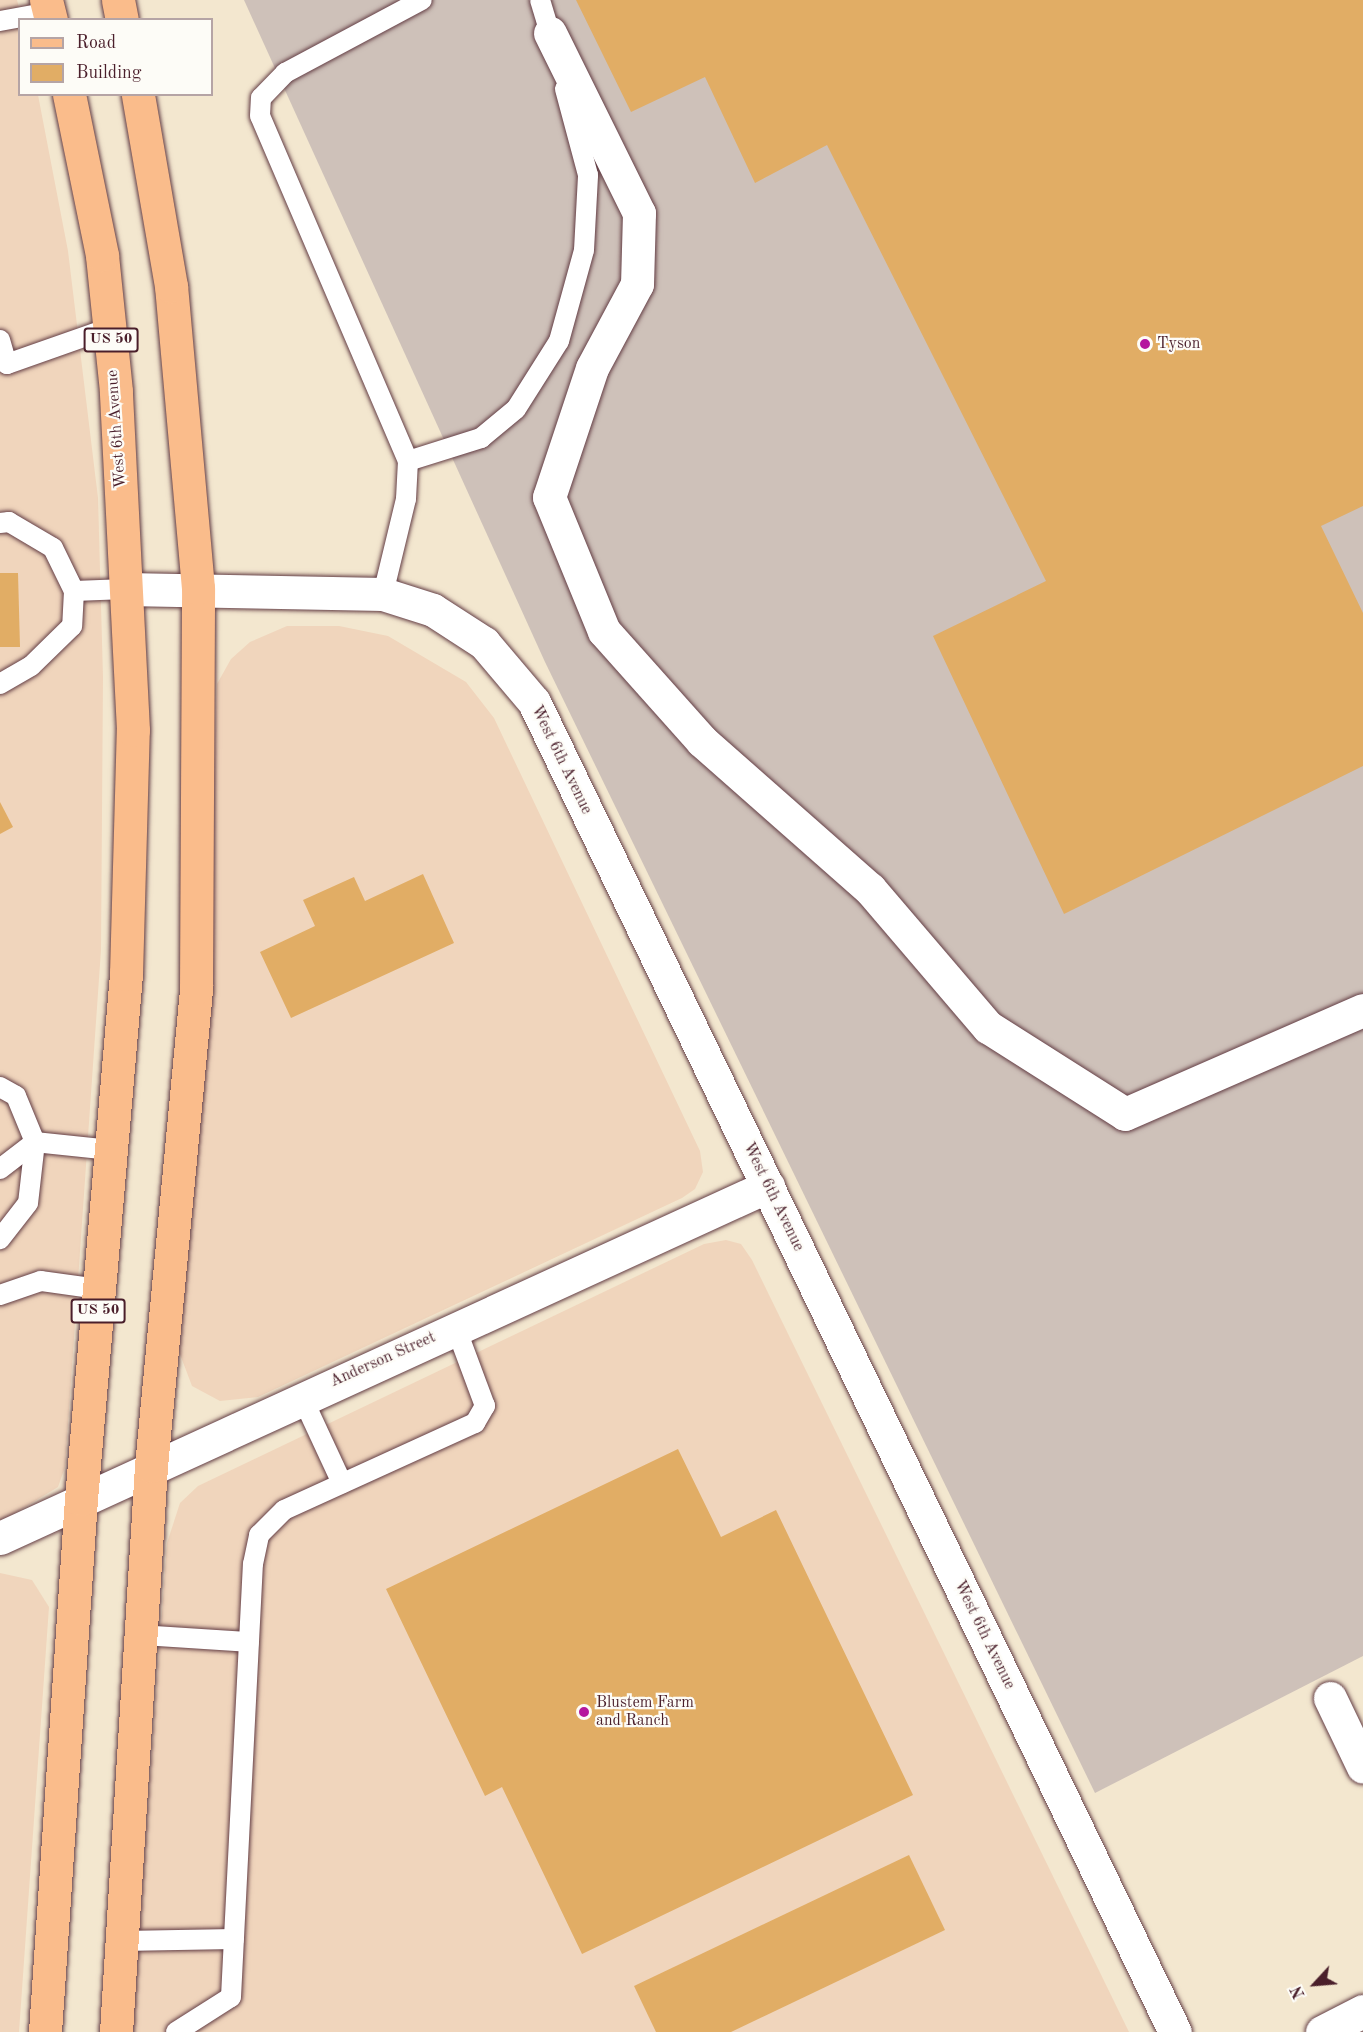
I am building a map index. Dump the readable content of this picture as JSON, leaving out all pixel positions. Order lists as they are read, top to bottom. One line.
{"streets":{"main road":["US 50","West 6th Avenue"],"street":["Anderson Street"]},"crossings":[["US 50","West 6th Avenue"],["US 50","Anderson Street"],["West 6th Avenue","Anderson Street"]],"places":["Tyson","Blustem Farm and Ranch"],"legend":["Road","Building"],"north":"bottom left"}
